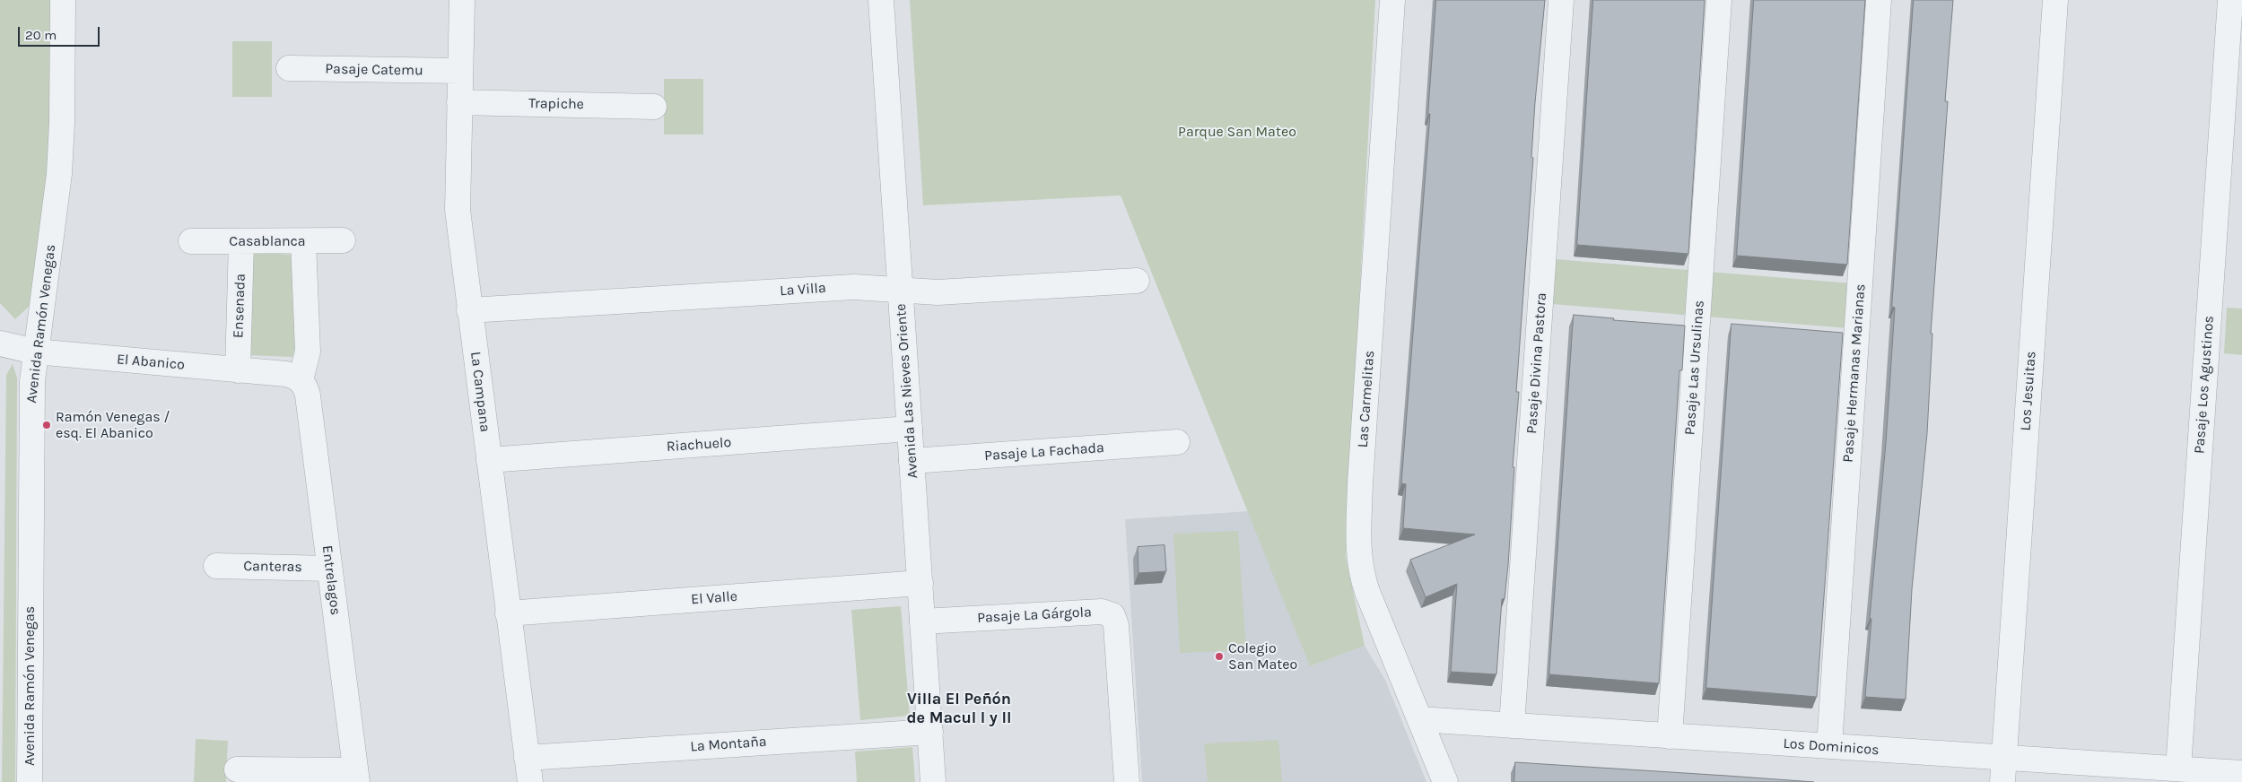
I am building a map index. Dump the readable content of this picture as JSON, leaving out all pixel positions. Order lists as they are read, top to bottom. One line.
{"streets":{"street":["Pasaje Catemu","Trapiche","Casablanca","La Villa","Ensenada","Avenida Ramón Venegas","El Abanico","Pasaje Divina Pastora","Pasaje Las Ursulinas","Pasaje Hermanas Marianas","Pasaje Los Agustinos","Avenida Las Nieves Oriente","Los Jesuitas","La Campana","Las Carmelitas","Riachuelo","Pasaje La Fachada","Canteras","Entrelagos","El Valle","Pasaje La Gárgola","La Montaña","Los Dominicos"]},"crossings":[["Pasaje Catemu","La Campana"],["Trapiche","La Campana"],["Casablanca","Ensenada"],["La Villa","Avenida Las Nieves Oriente"],["La Villa","La Campana"],["Ensenada","El Abanico"],["Avenida Ramón Venegas","El Abanico"],["El Abanico","Entrelagos"],["Pasaje Divina Pastora","Los Dominicos"],["Pasaje Las Ursulinas","Los Dominicos"],["Pasaje Hermanas Marianas","Los Dominicos"],["Pasaje Los Agustinos","Los Dominicos"],["Avenida Las Nieves Oriente","Riachuelo"],["Avenida Las Nieves Oriente","Pasaje La Fachada"],["Avenida Las Nieves Oriente","El Valle"],["Avenida Las Nieves Oriente","Pasaje La Gárgola"],["Avenida Las Nieves Oriente","La Montaña"],["Los Jesuitas","Los Dominicos"],["La Campana","Riachuelo"],["La Campana","El Valle"],["La Campana","La Montaña"],["Las Carmelitas","Los Dominicos"],["Canteras","Entrelagos"]],"districts":["Villa El Peñón de Macul I y II"],"parks":["Parque San Mateo"],"places":["Ramón Venegas / esq. El Abanico","Colegio San Mateo"],"scale_bar":"20 m"}
